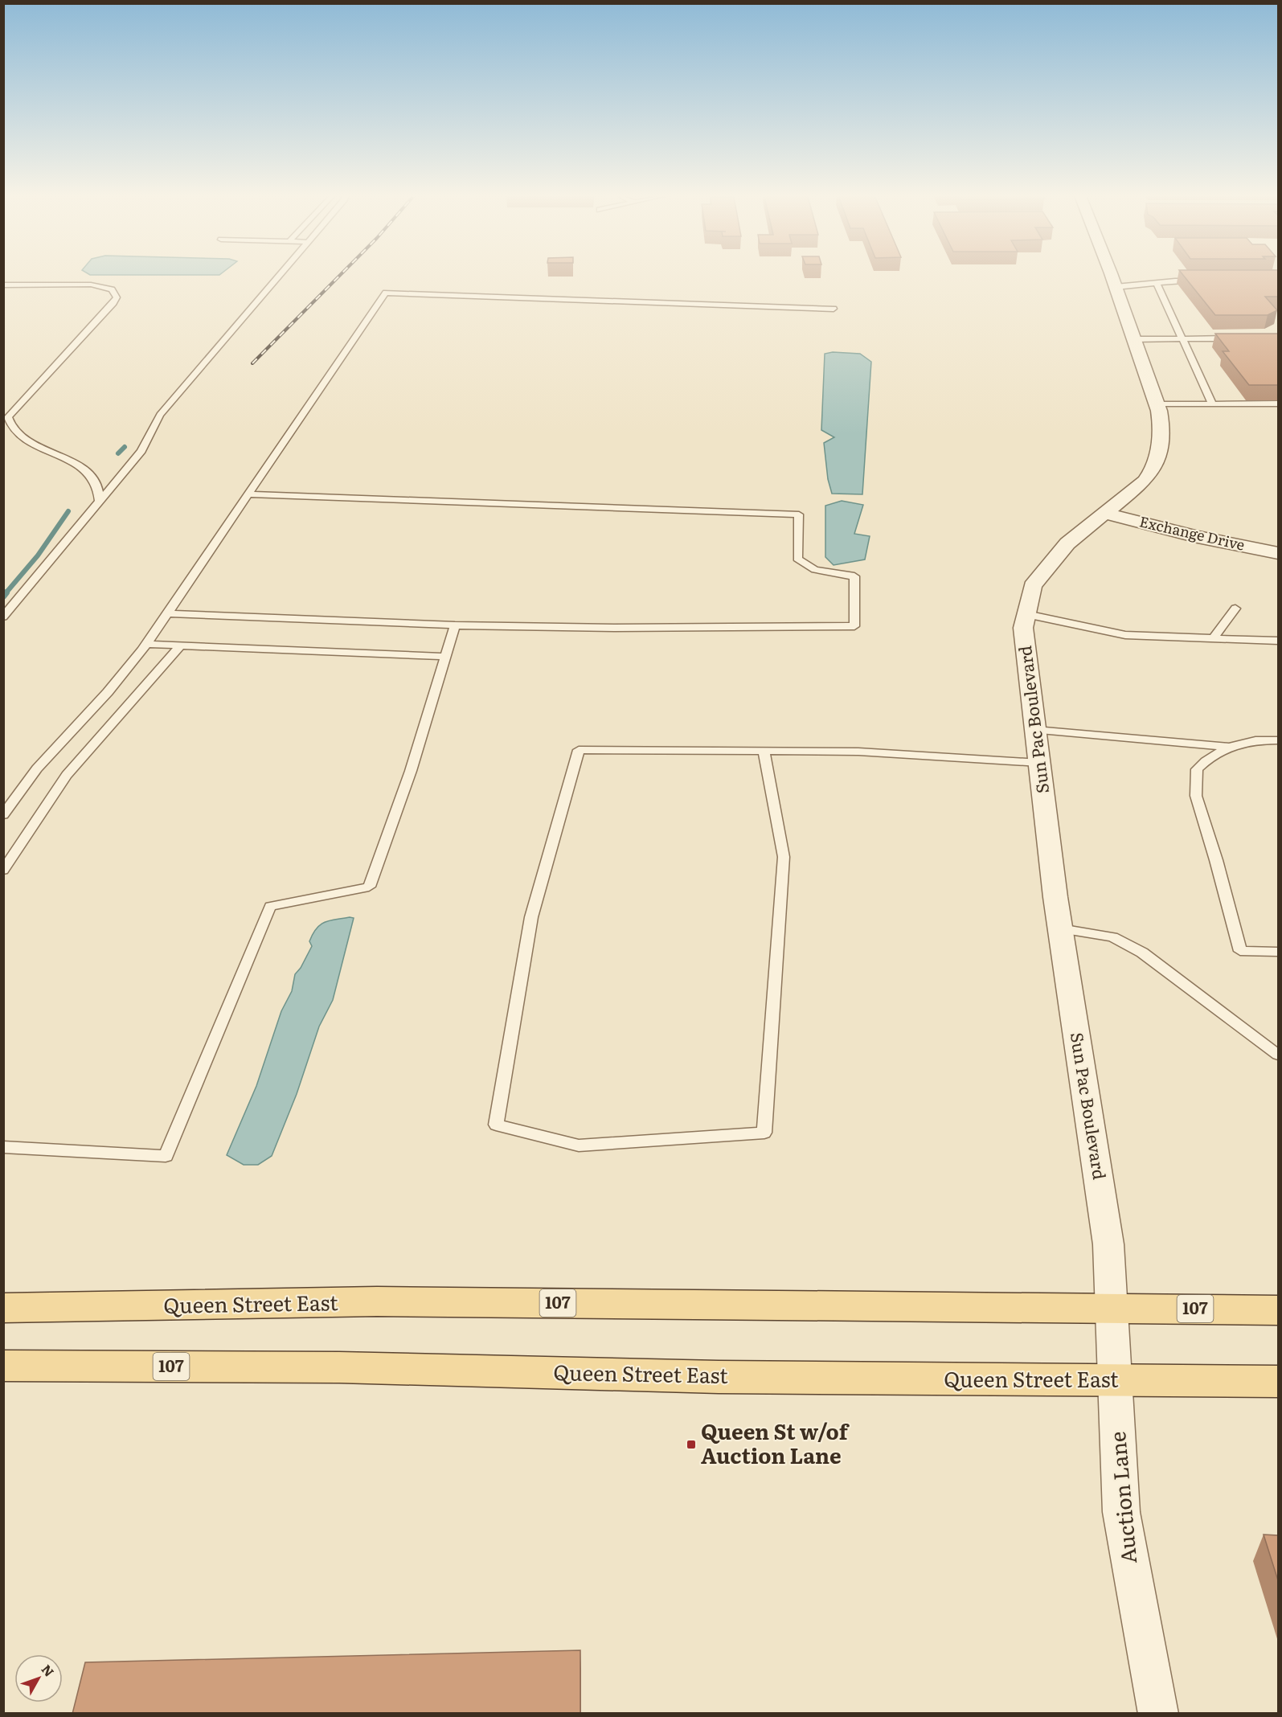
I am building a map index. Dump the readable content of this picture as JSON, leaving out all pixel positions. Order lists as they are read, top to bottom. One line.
{"streets":{"main road":["107","Queen Street East"],"street":["Exchange Drive","Sun Pac Boulevard","Auction Lane"]},"crossings":[["Exchange Drive","Sun Pac Boulevard"],["Sun Pac Boulevard","Queen Street East"],["Sun Pac Boulevard","Auction Lane"],["Queen Street East","Auction Lane"]],"places":{"transit":["Queen St w/of Auction Lane"]},"north":"top right"}
